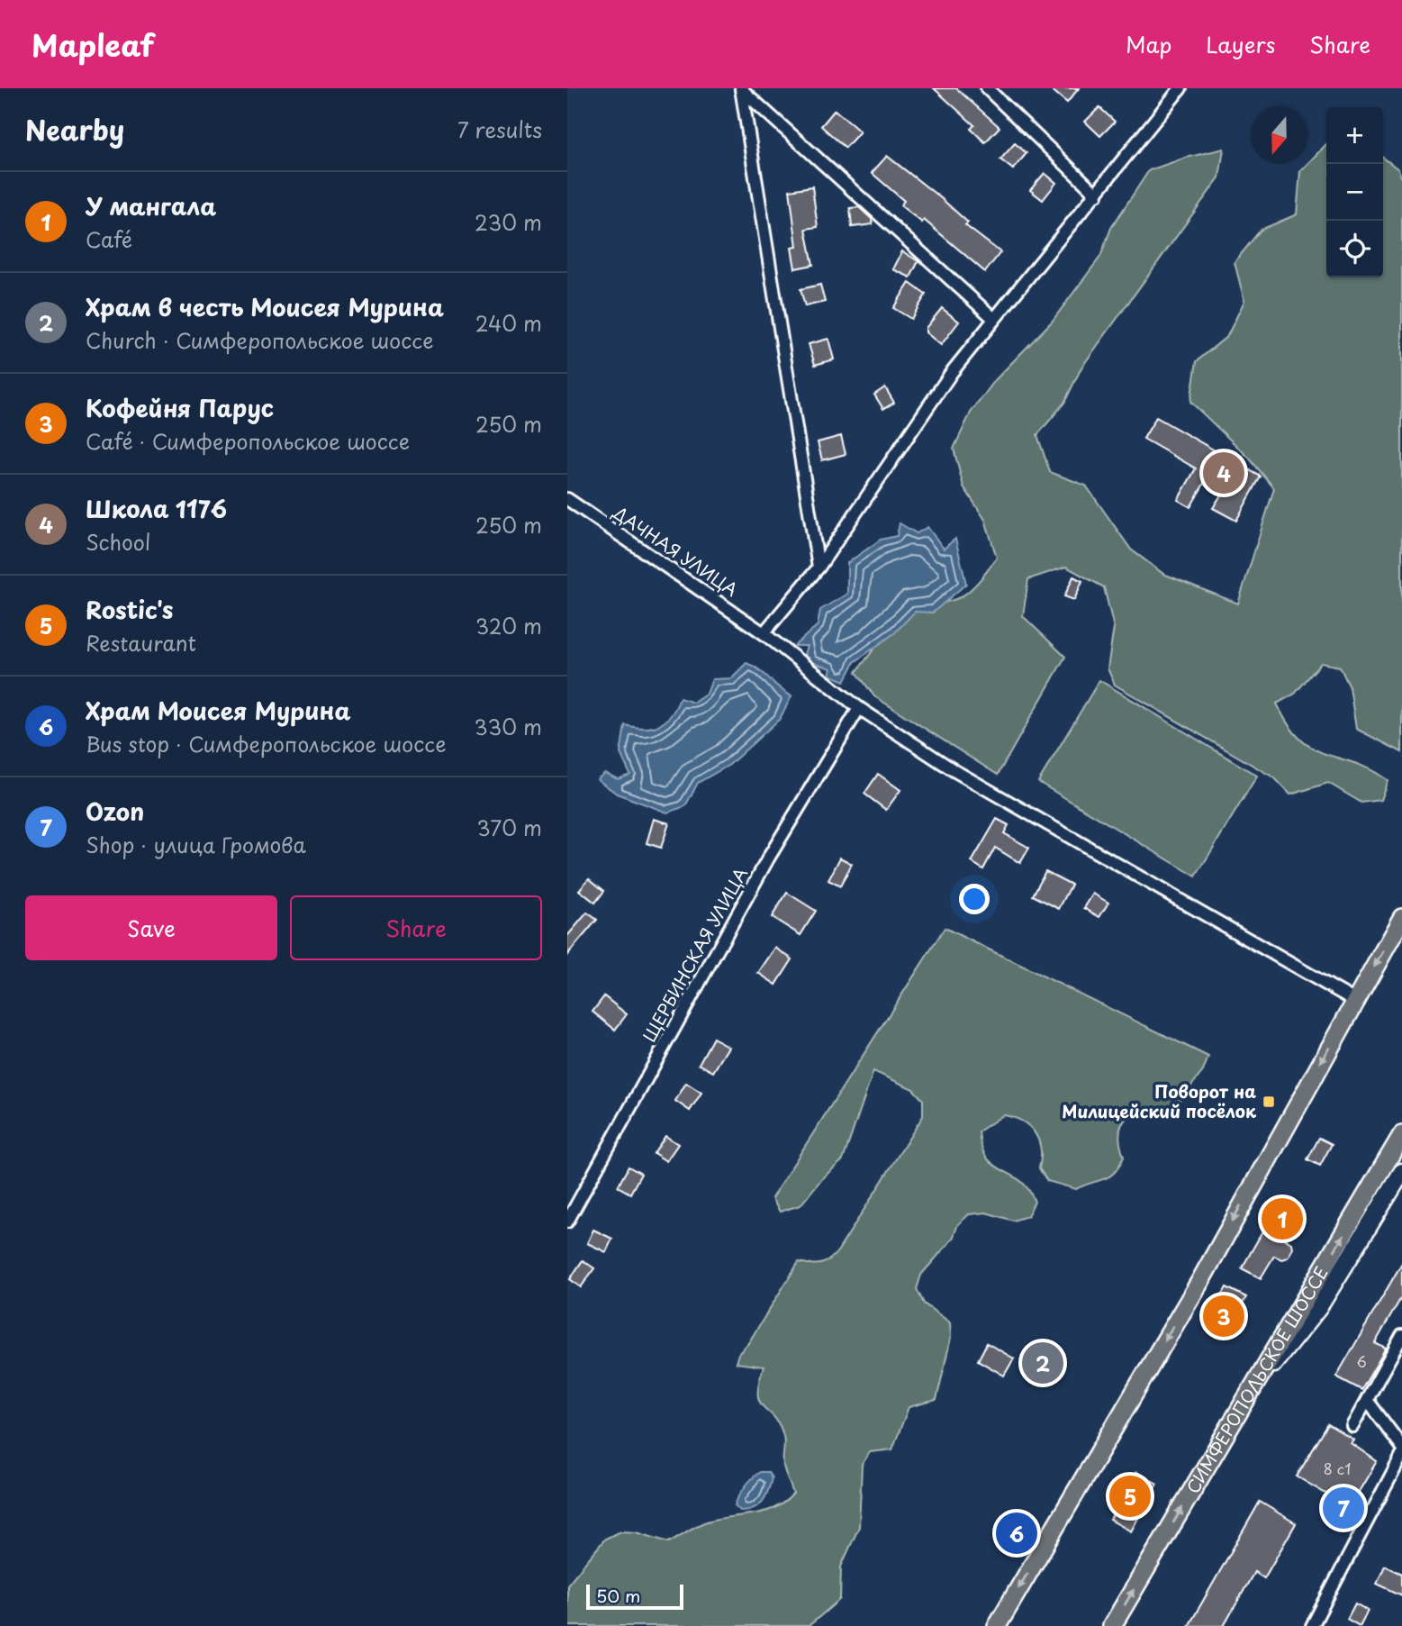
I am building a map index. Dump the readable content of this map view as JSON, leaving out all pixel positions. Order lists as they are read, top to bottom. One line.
{"streets":{"main road":["СИМФЕРОПОЛЬСКОЕ ШОССЕ"],"street":["ДАЧНАЯ УЛИЦА","ЩЕРБИНСКАЯ УЛИЦА"]},"crossings":[["ДАЧНАЯ УЛИЦА","ЩЕРБИНСКАЯ УЛИЦА"]],"places":{"transit":["Поворот на Милицейский посёлок"]},"house_numbers":["6","8 с1"],"scale_bar":"50 m","north":"bottom","page":{"header":"Mapleaf","nav":["Map","Layers","Share"],"heading":["Nearby","7 results"],"map_buttons":["+","−"],"list":[{"mark":"1","name":"У мангала","note":"Café","value":"230 m"},{"mark":"2","name":"Храм в честь Моисея Мурина","note":"Church · Симферопольское шоссе","value":"240 m"},{"mark":"3","name":"Кофейня Парус","note":"Café · Симферопольское шоссе","value":"250 m"},{"mark":"4","name":"Школа 1176","note":"School","value":"250 m"},{"mark":"5","name":"Rostic's","note":"Restaurant","value":"320 m"},{"mark":"6","name":"Храм Моисея Мурина","note":"Bus stop · Симферопольское шоссе","value":"330 m"},{"mark":"7","name":"Ozon","note":"Shop · улица Громова","value":"370 m"}],"pins":["4","1","3","2","5","7","6"],"buttons":["Save","Share"],"scale":"50 m"}}
